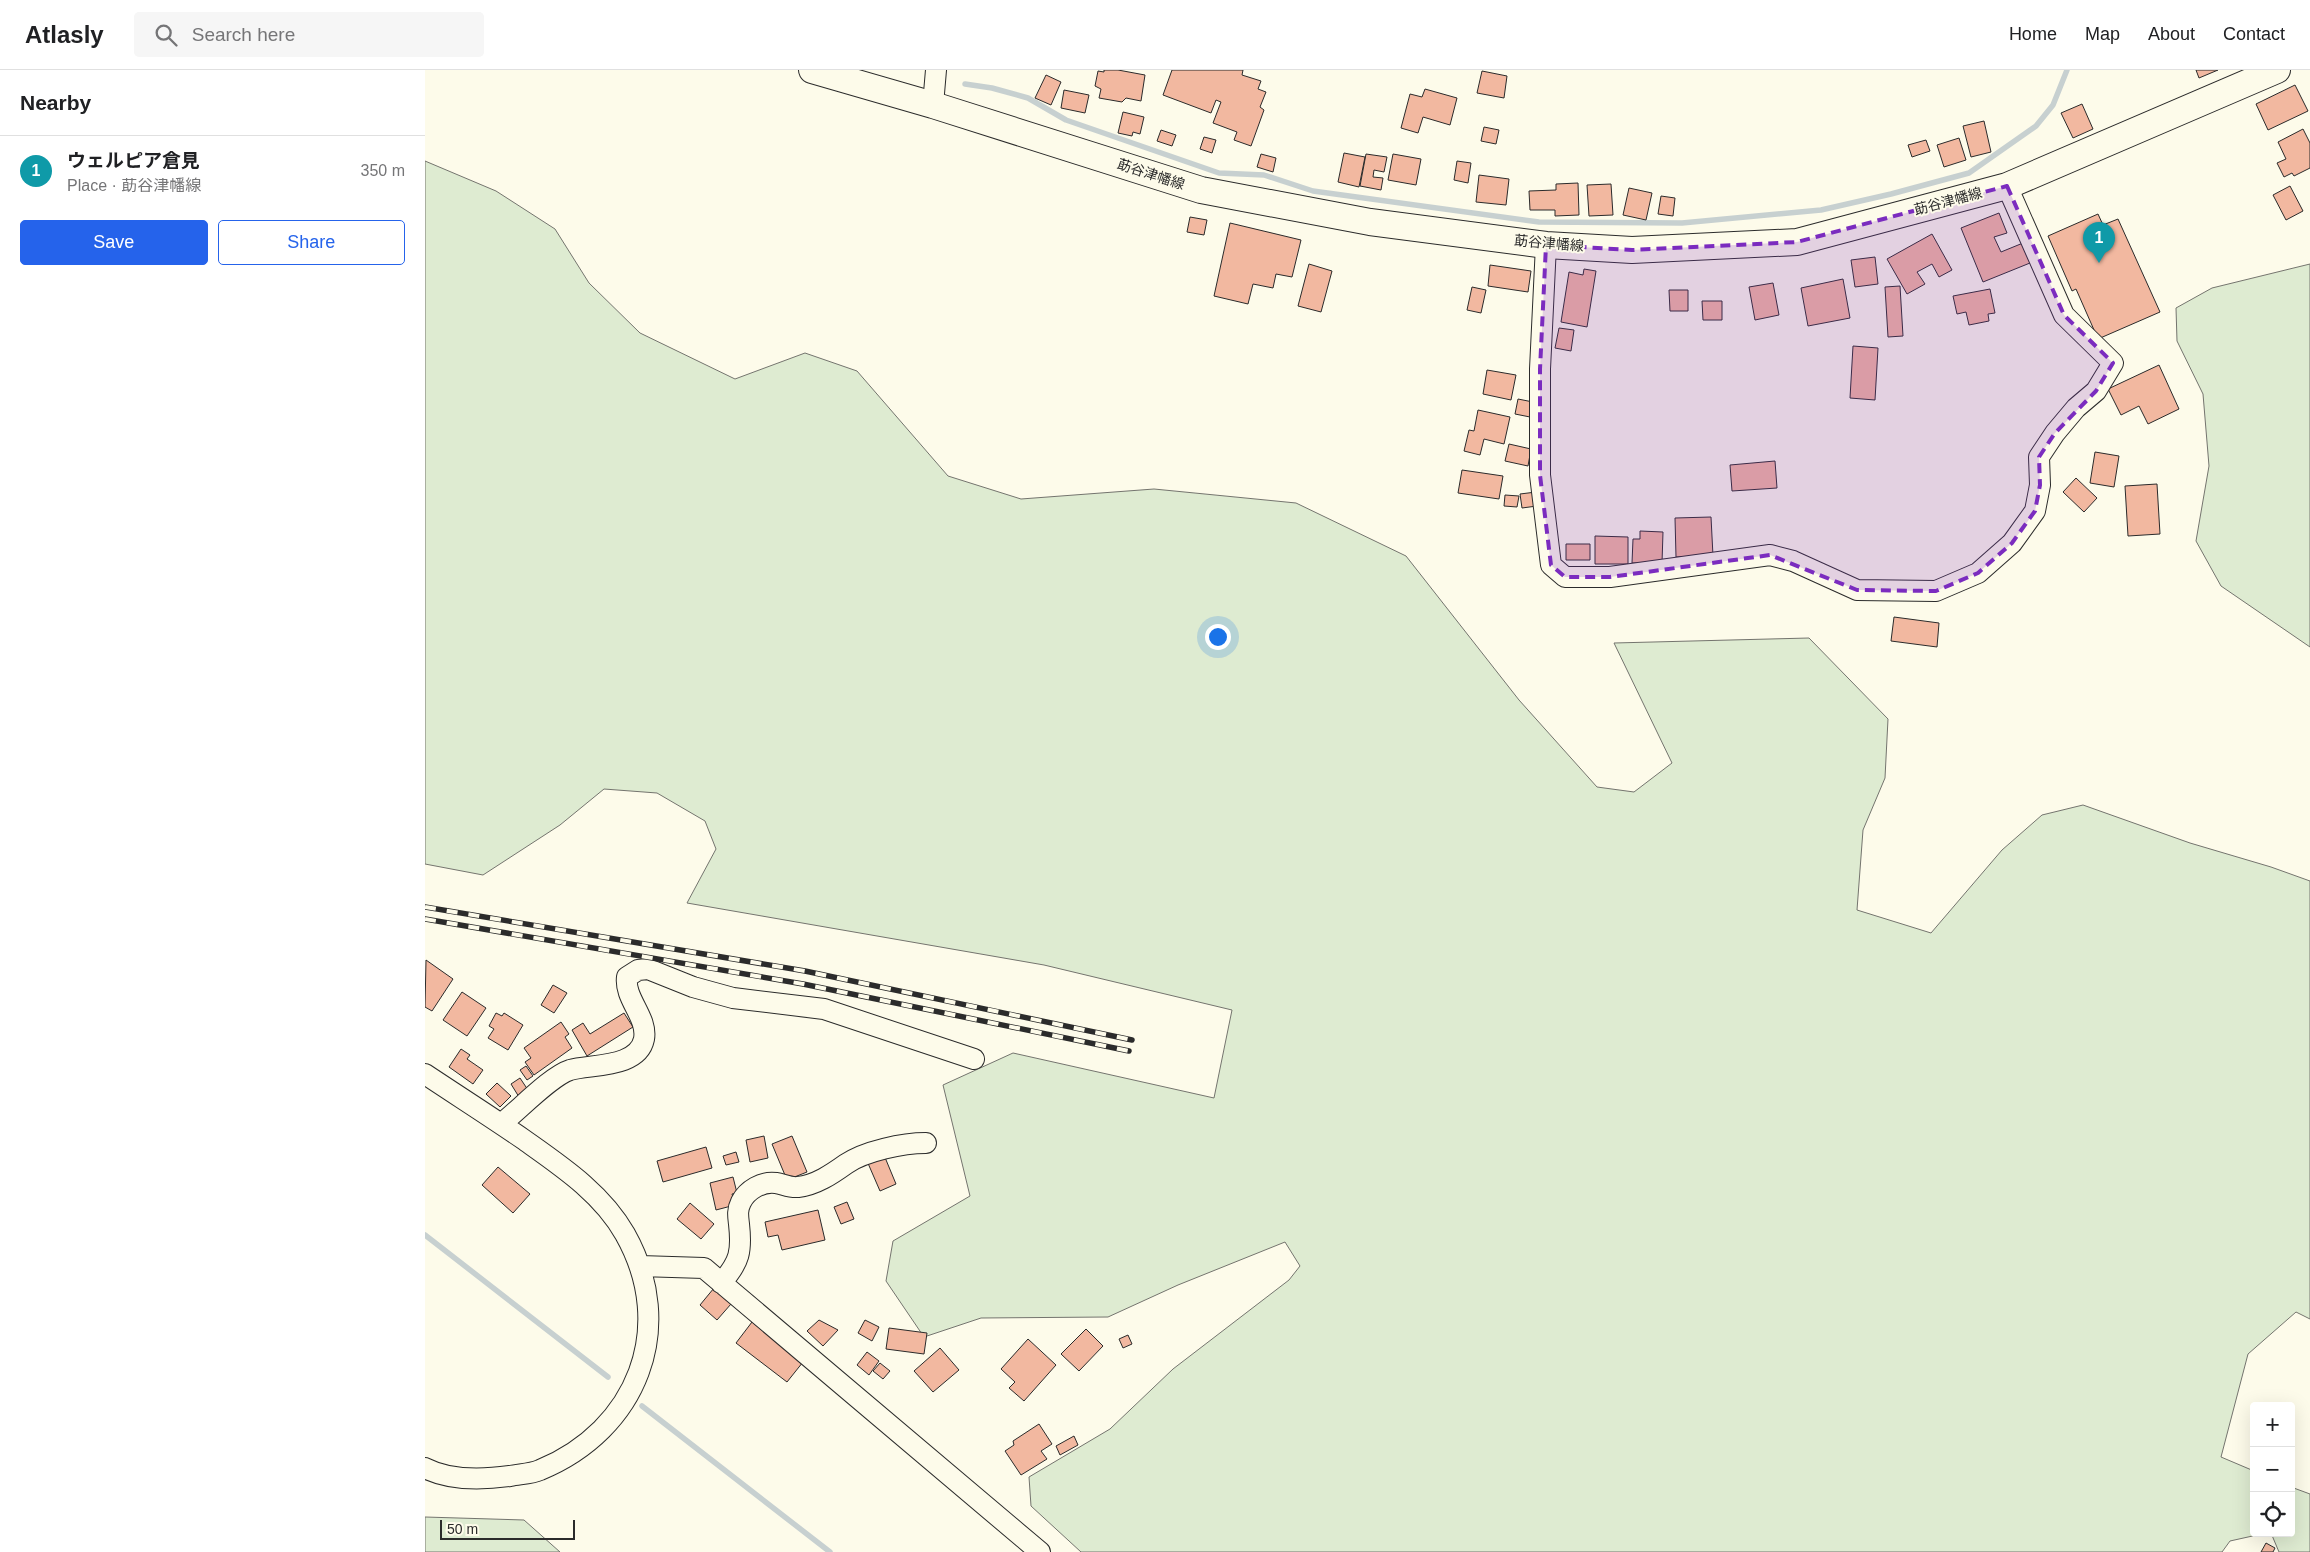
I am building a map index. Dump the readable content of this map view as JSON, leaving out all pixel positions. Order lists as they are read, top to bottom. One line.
{"streets":{"main road":["莇谷津幡線"]},"scale_bar":"50 m","page":{"header":"Atlasly","search":"Search here","nav":["Home","Map","About","Contact"],"heading":"Nearby","list":[{"mark":"1","name":"ウェルピア倉見","note":"Place · 莇谷津幡線","value":"350 m"}],"buttons":["Save","Share"],"pins":"1","map_buttons":["+","−"],"scale":"50 m"}}
